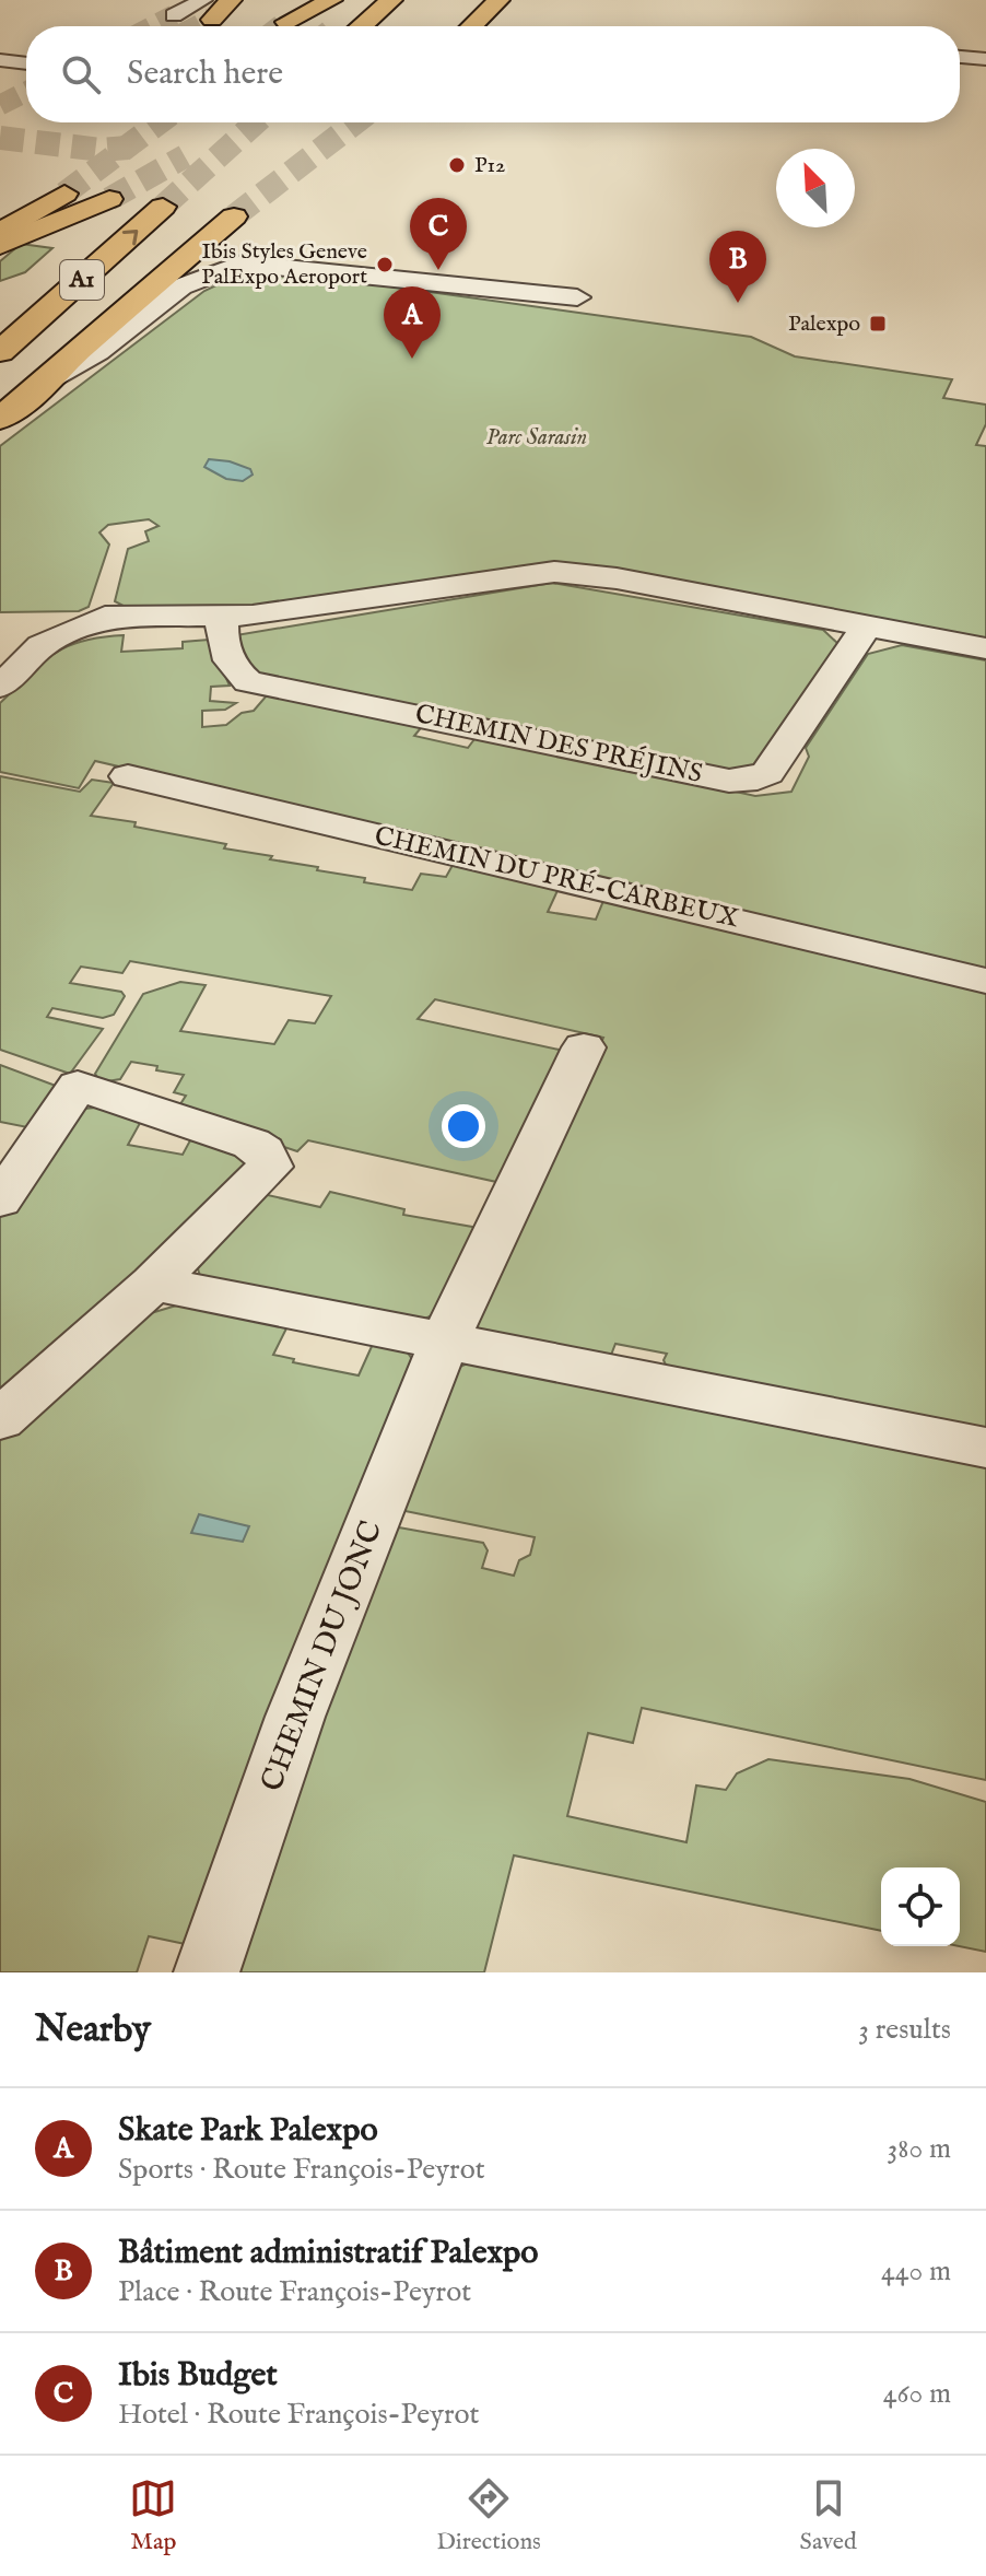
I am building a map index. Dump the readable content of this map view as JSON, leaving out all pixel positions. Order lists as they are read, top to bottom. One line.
{"streets":{"main road":["A1"],"street":["CHEMIN DES PRÉJINS","CHEMIN DU PRÉ-CARBEUX","CHEMIN DU JONC"]},"parks":["Parc Sarasin"],"places":{"other":["P12","Ibis Styles Geneve PalExpo Aeroport"],"transit":["Palexpo"]},"north":"top left","page":{"search":"Search here","pins":["C","B","A"],"heading":["Nearby","3 results"],"list":[{"mark":"A","name":"Skate Park Palexpo","note":"Sports · Route François-Peyrot","value":"380 m"},{"mark":"B","name":"Bâtiment administratif Palexpo","note":"Place · Route François-Peyrot","value":"440 m"},{"mark":"C","name":"Ibis Budget","note":"Hotel · Route François-Peyrot","value":"460 m"}],"nav":["Map","Directions","Saved"]}}
